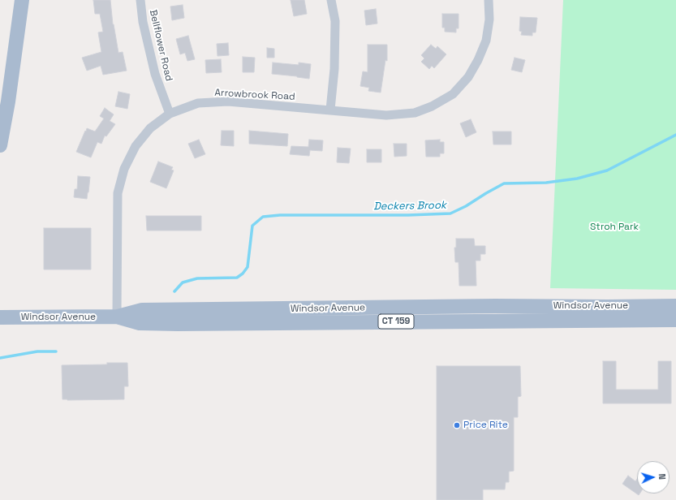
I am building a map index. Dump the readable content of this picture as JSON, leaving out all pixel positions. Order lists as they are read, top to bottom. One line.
{"streets":{"main road":["Windsor Avenue","CT 159"],"street":["Bellflower Road","Arrowbrook Road"]},"crossings":[["Bellflower Road","Arrowbrook Road"],["Arrowbrook Road","Windsor Avenue"]],"water":["Deckers Brook"],"parks":["Stroh Park"],"places":["Price Rite"],"north":"right"}
